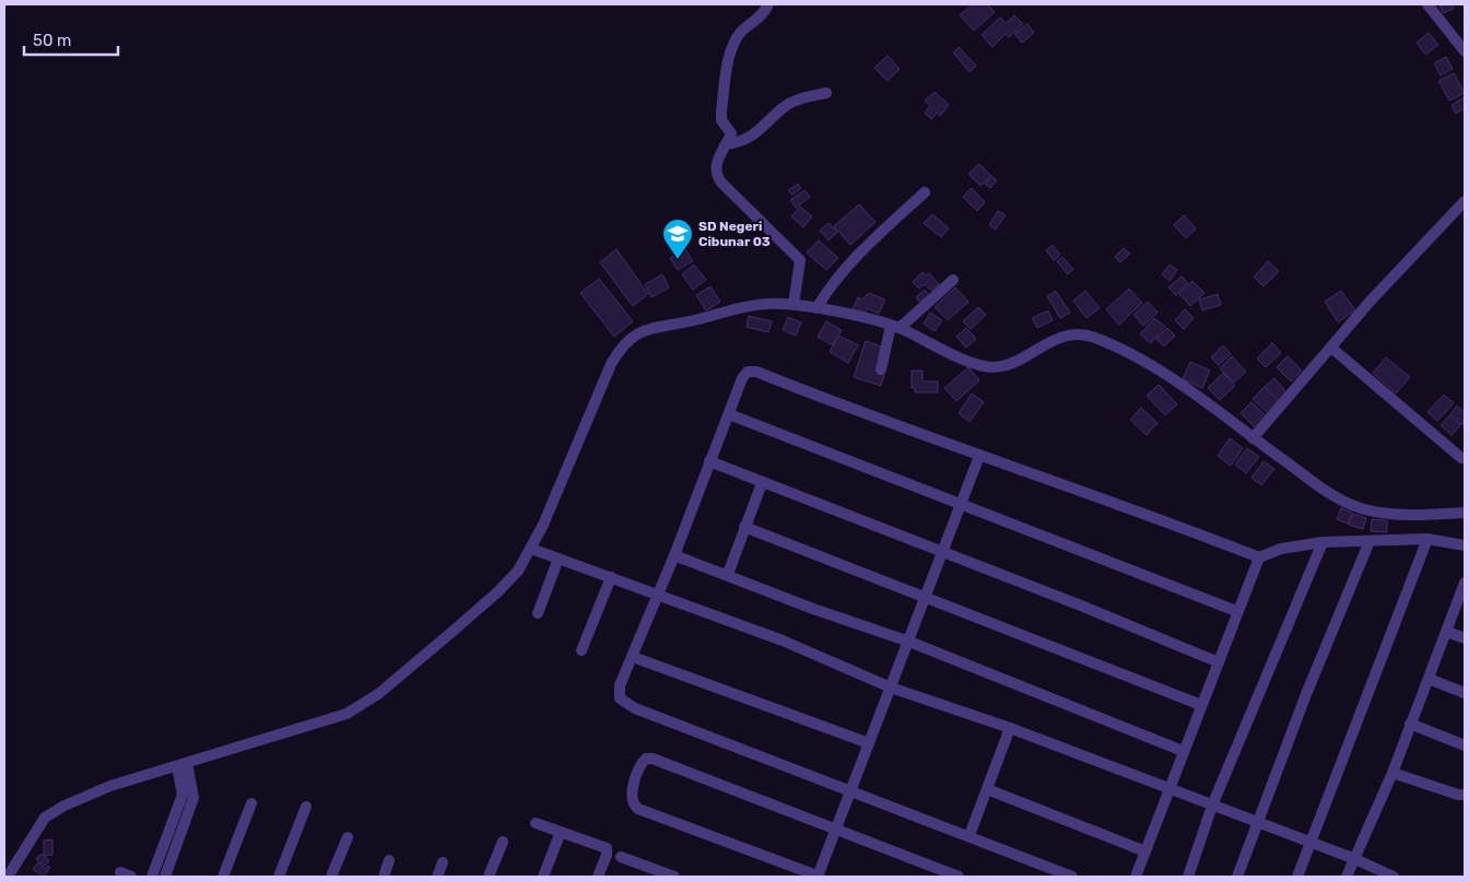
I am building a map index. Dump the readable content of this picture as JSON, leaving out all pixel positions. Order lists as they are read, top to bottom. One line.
{"places":{"school or university":["SD Negeri Cibunar 03"]},"scale_bar":"50 m"}
